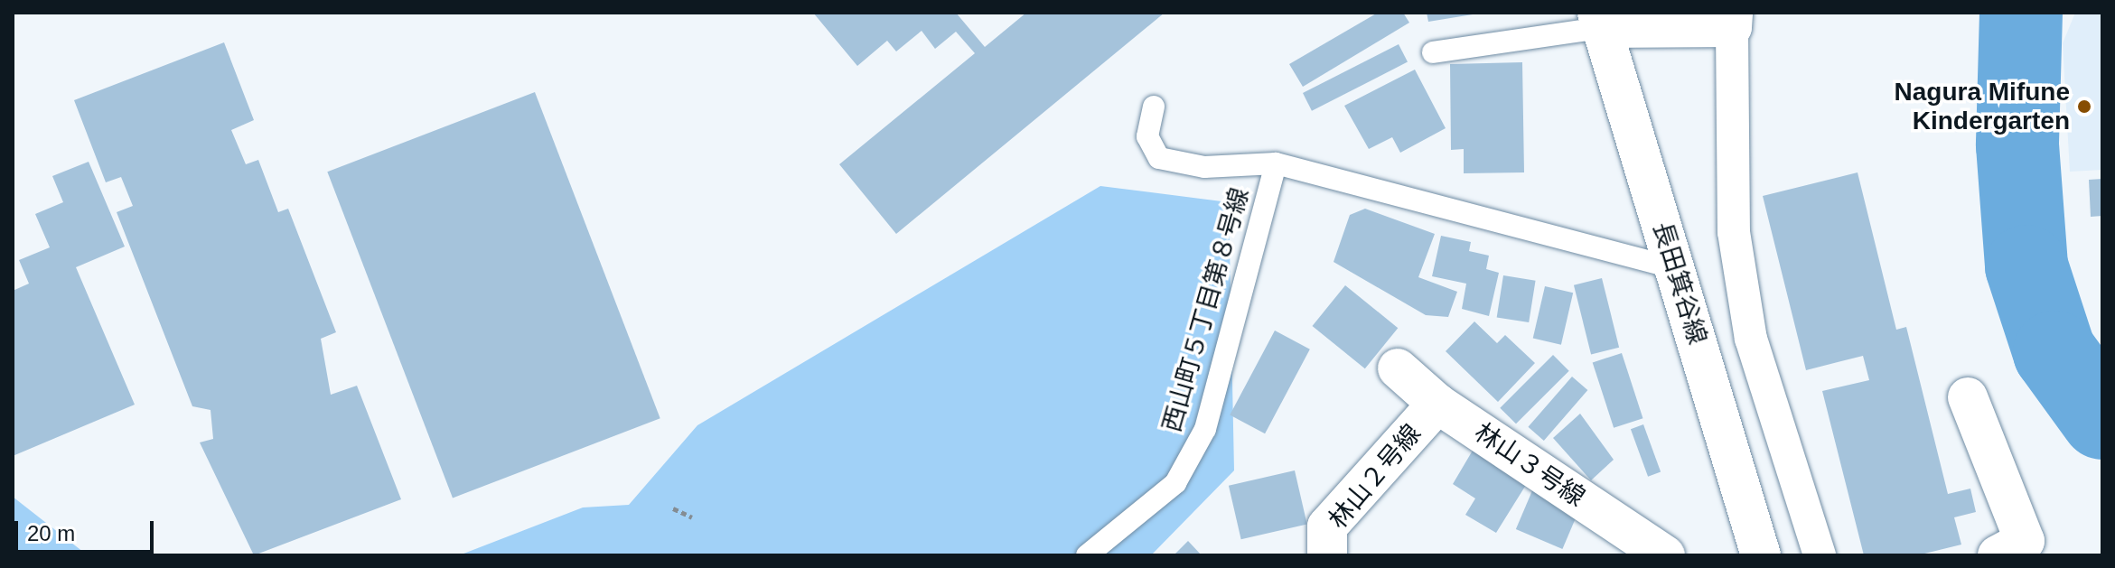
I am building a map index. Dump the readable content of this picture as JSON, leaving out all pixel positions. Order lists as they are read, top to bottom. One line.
{"streets":{"street":["長田箕谷線","林山３号線","林山２号線"],"lane":["西山町５丁目第８号線"]},"crossings":[["林山３号線","林山２号線"]],"places":["Nagura Mifune Kindergarten"],"scale_bar":"20 m"}
